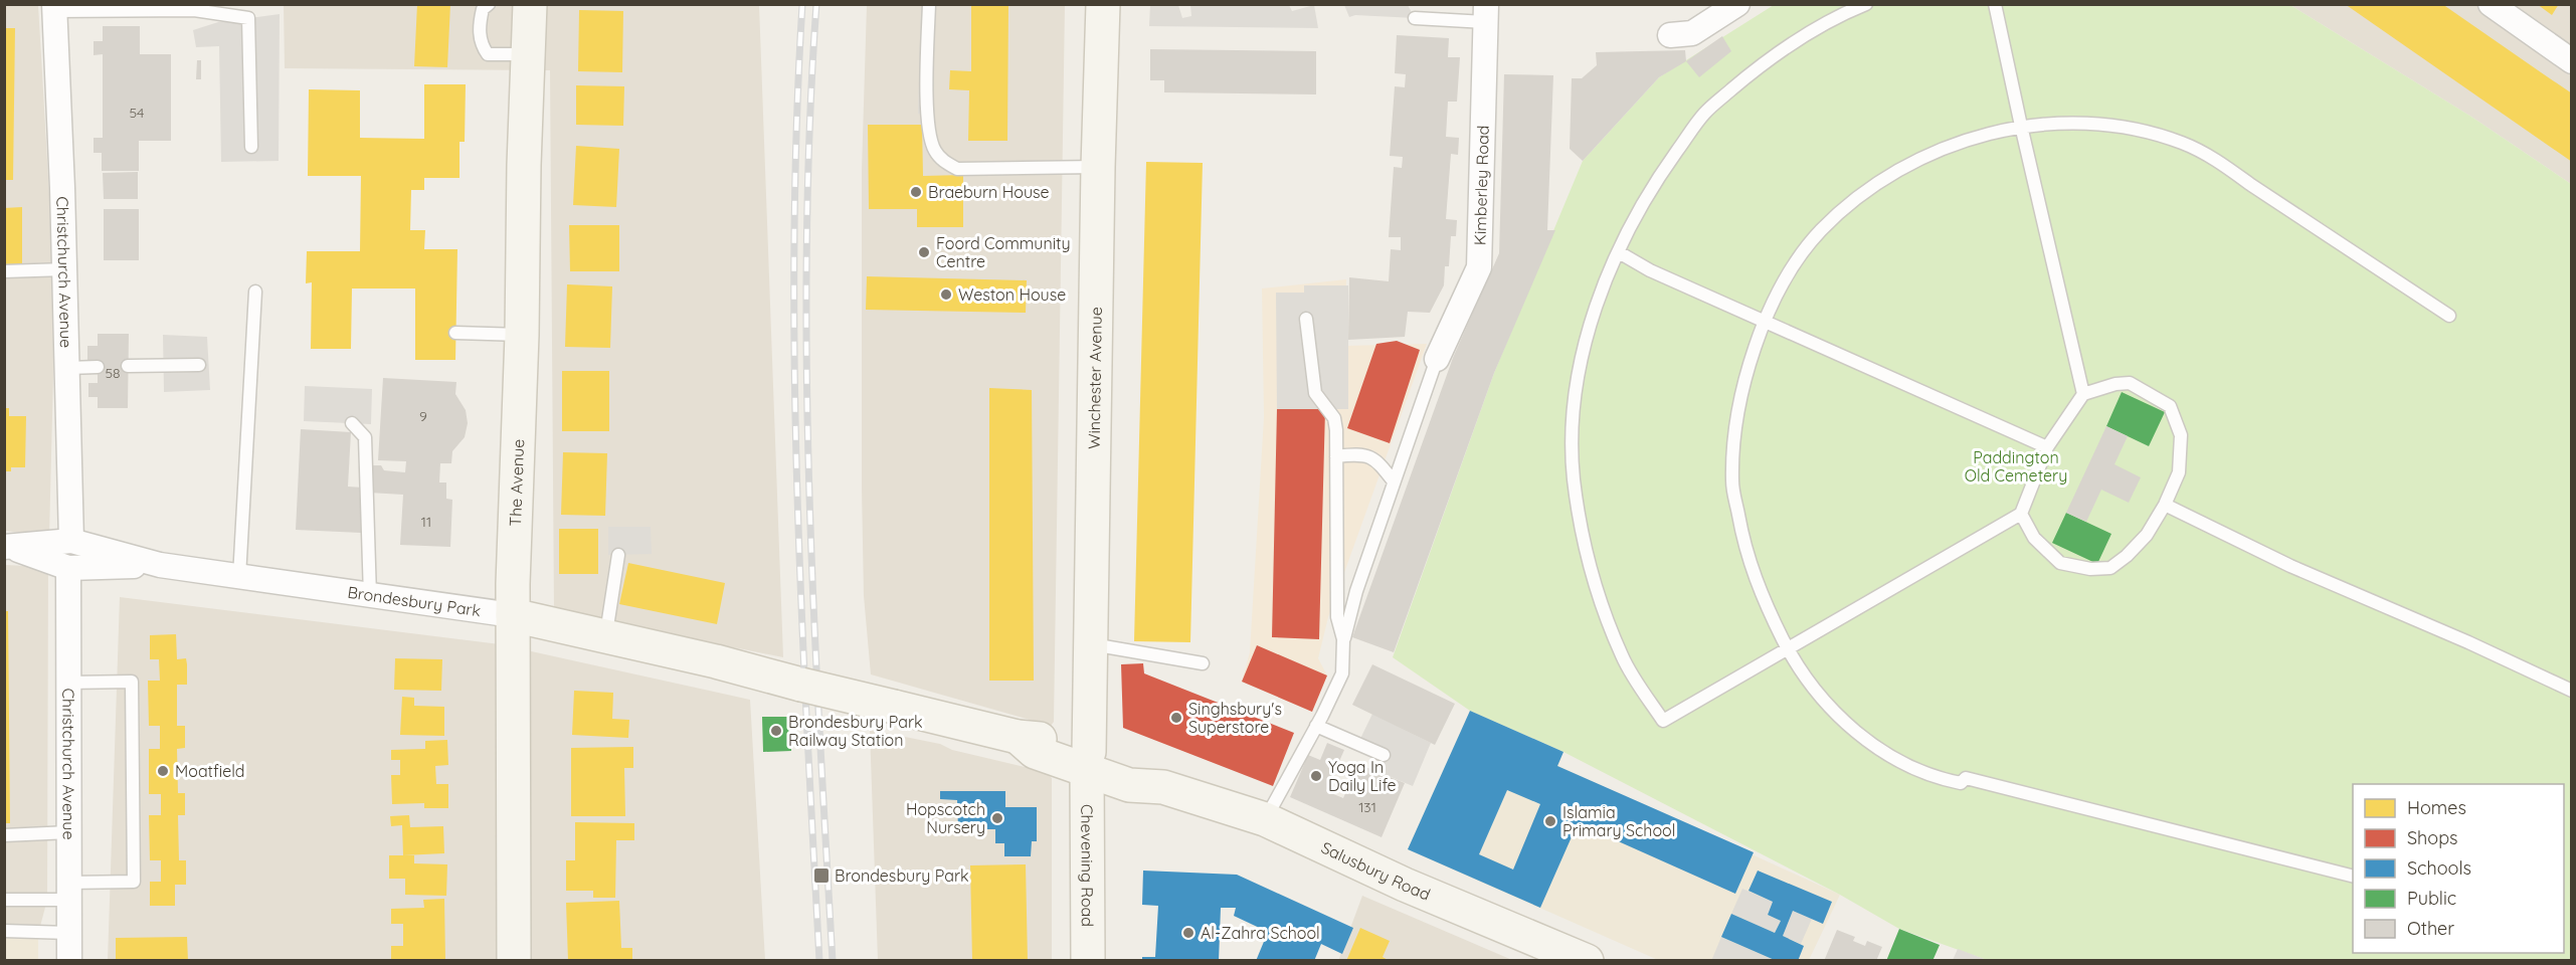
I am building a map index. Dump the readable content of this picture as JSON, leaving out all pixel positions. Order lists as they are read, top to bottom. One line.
{"streets":{"street":["Kimberley Road","Christchurch Avenue","Winchester Avenue","The Avenue","Brondesbury Park","Chevening Road","Salusbury Road"]},"crossings":[["Christchurch Avenue","Brondesbury Park"],["Winchester Avenue","Brondesbury Park"],["Winchester Avenue","Chevening Road"],["Winchester Avenue","Salusbury Road"],["The Avenue","Brondesbury Park"],["Brondesbury Park","Chevening Road"],["Brondesbury Park","Salusbury Road"],["Chevening Road","Salusbury Road"]],"parks":["Paddington Old Cemetery"],"places":{"other":["Braeburn House","Foord Community Centre","Weston House","Singhsbury's Superstore","Brondesbury Park Railway Station","Moatfield","Yoga In Daily Life","Hopscotch Nursery","Islamia Primary School","Al-Zahra School"],"transit":["Brondesbury Park"]},"house_numbers":["54","58","9","11","131"],"legend":["Homes","Shops","Schools","Public","Other"]}
